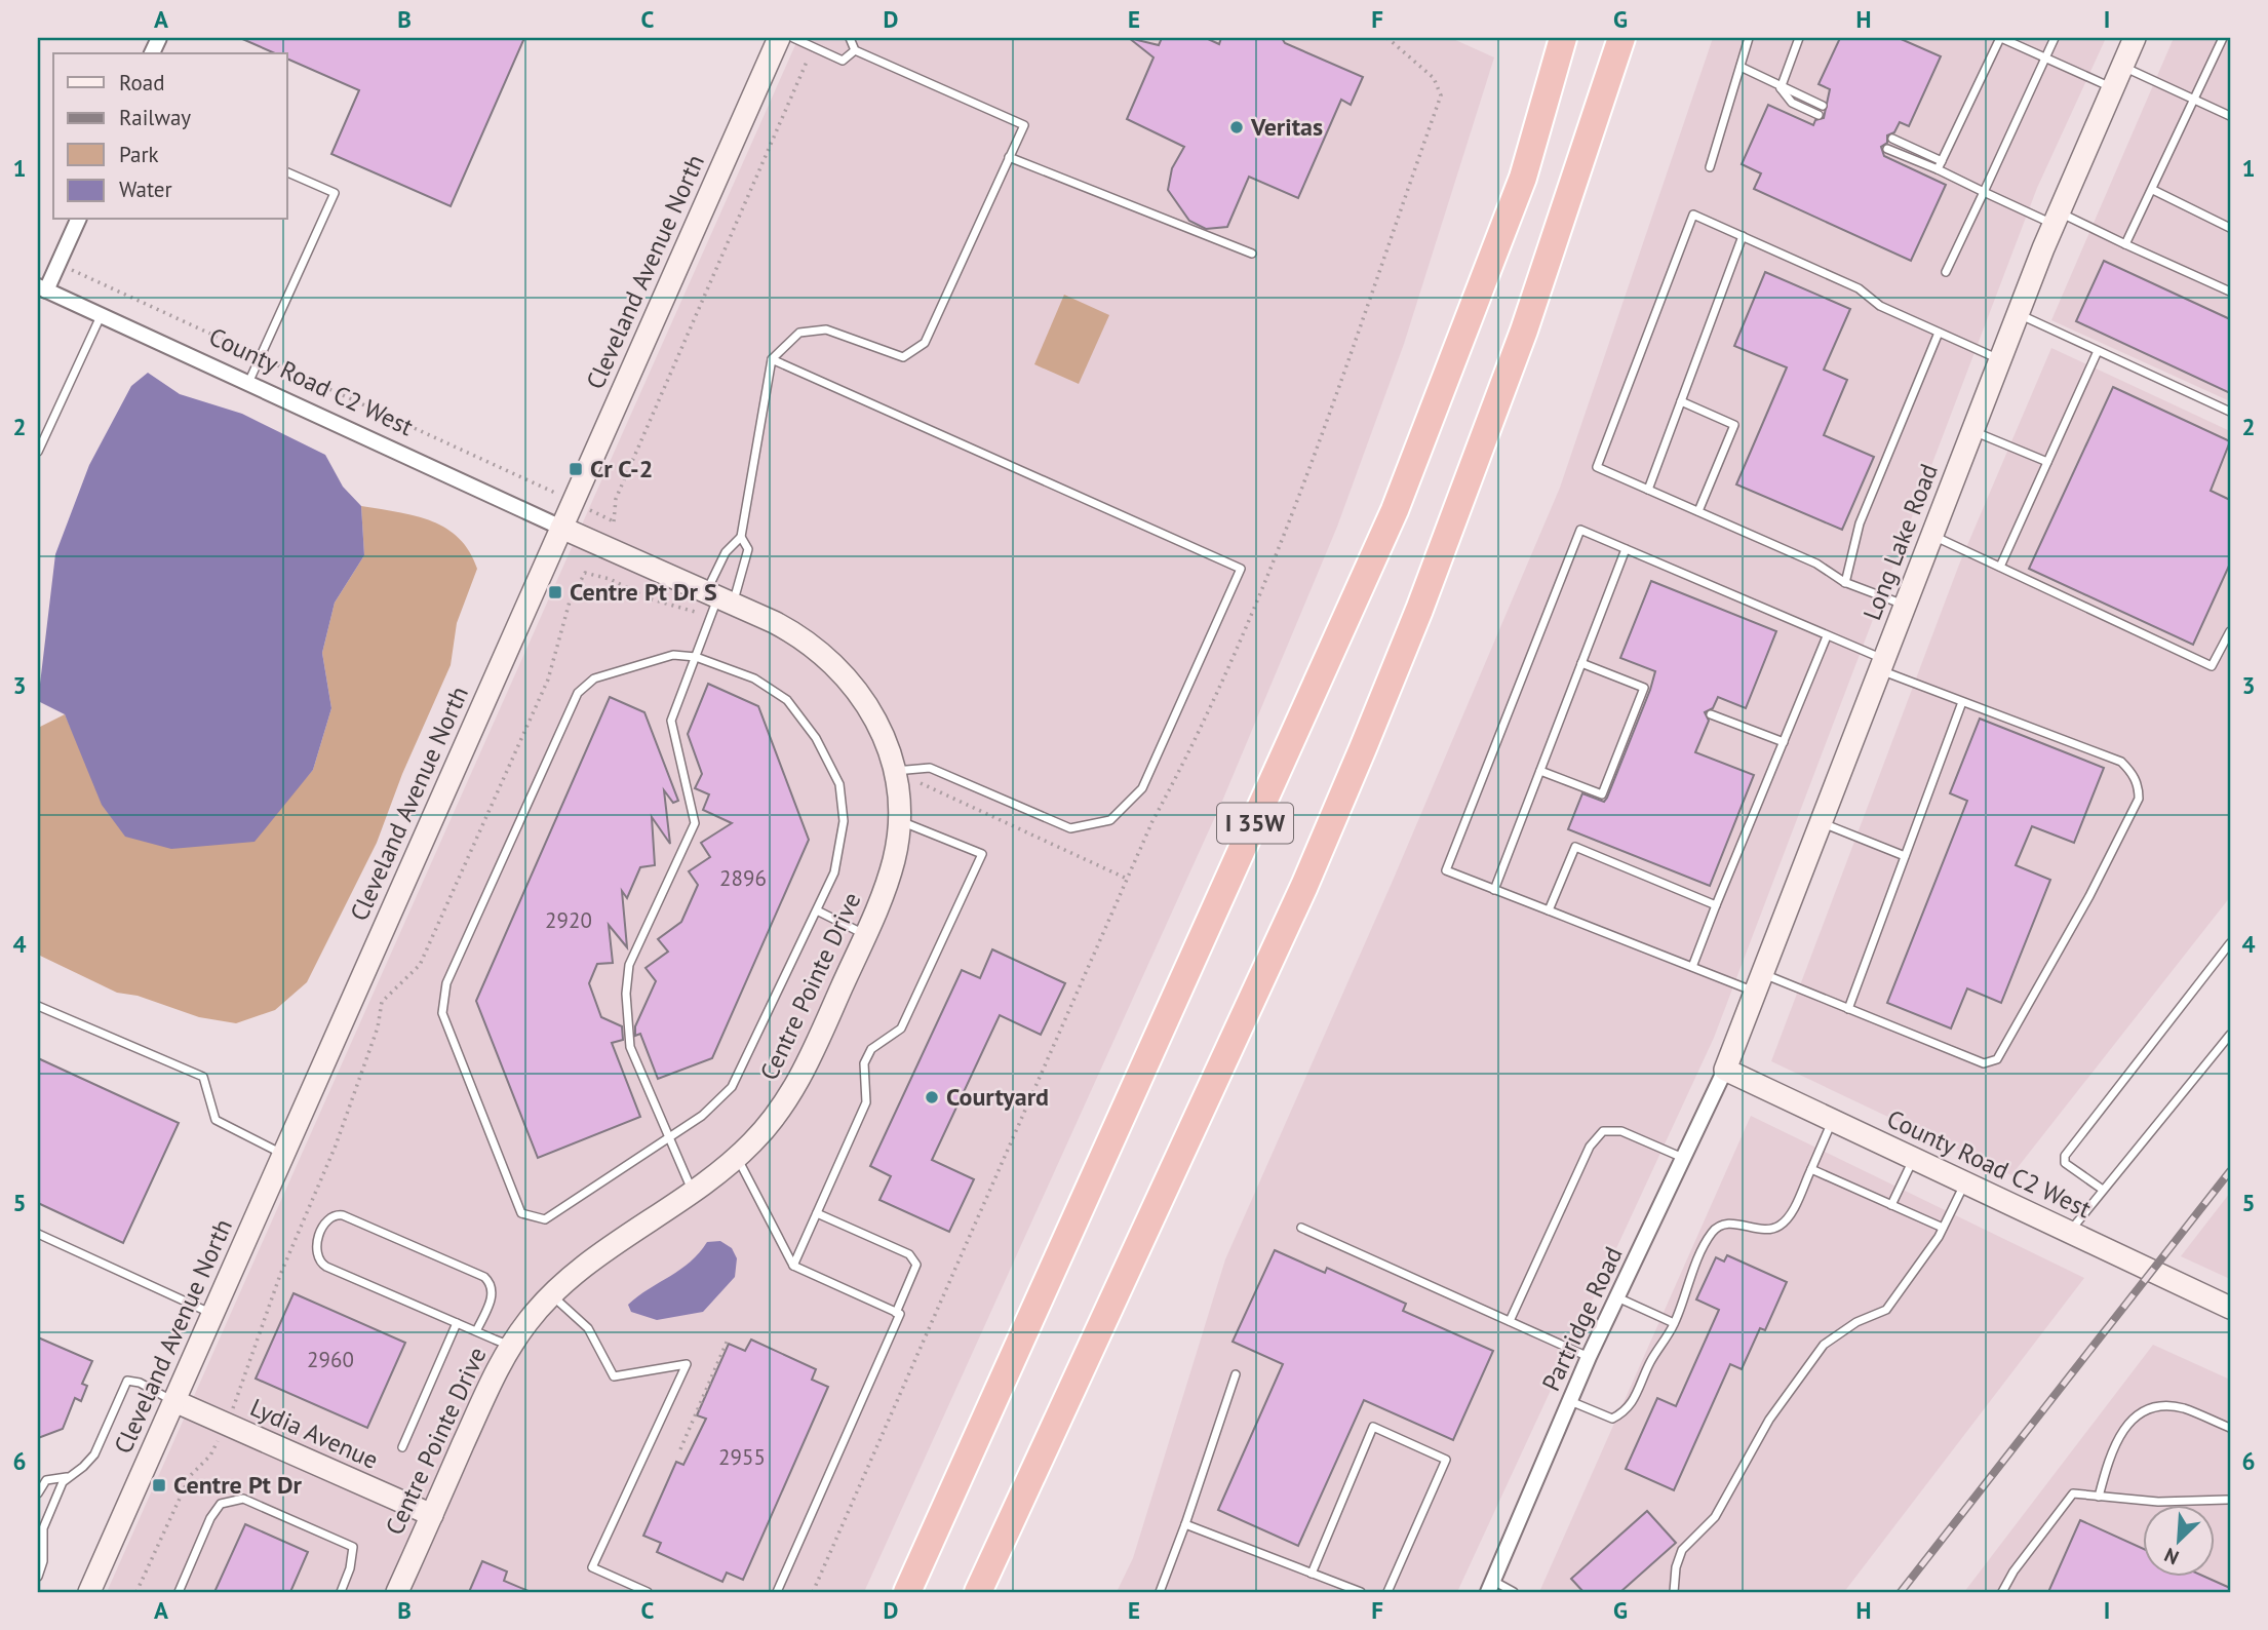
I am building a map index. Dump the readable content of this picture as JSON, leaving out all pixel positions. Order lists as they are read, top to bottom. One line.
{"streets":{"highway":["I 35W"],"street":["Cleveland Avenue North","County Road C2 West","Long Lake Road","Centre Pointe Drive","Partridge Road","Lydia Avenue"]},"crossings":[["Cleveland Avenue North","County Road C2 West"],["Cleveland Avenue North","Centre Pointe Drive"],["Cleveland Avenue North","Lydia Avenue"],["County Road C2 West","Long Lake Road"],["County Road C2 West","Centre Pointe Drive"],["County Road C2 West","Partridge Road"],["Long Lake Road","Partridge Road"],["Centre Pointe Drive","Lydia Avenue"]],"places":{"other":["Veritas","Courtyard"],"transit":["Cr C-2","Centre Pt Dr S","Centre Pt Dr"]},"house_numbers":["2896","2920","2960","2955"],"legend":["Road","Railway","Park","Water"],"north":"bottom left","grid":{"columns":["A","B","C","D","E","F","G","H","I"],"rows":["1","2","3","4","5","6"]}}
